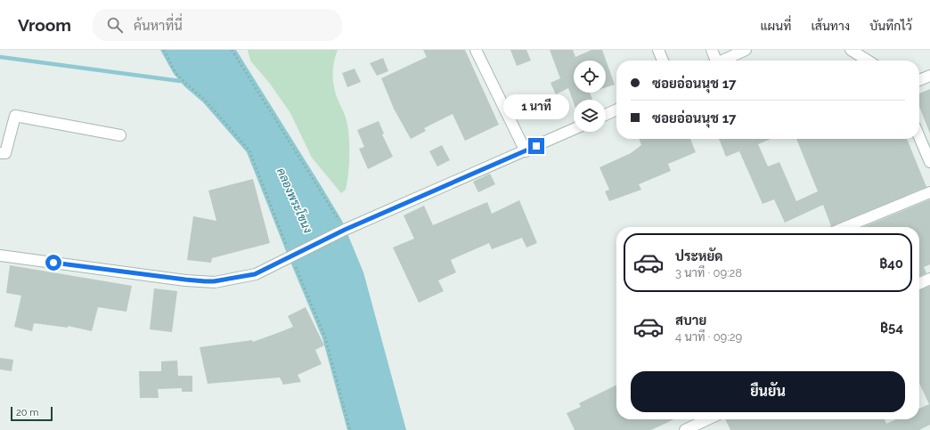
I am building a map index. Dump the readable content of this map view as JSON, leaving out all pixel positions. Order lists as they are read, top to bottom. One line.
{"water":["คลองพระโขนง"],"scale_bar":"20 m","page":{"header":"Vroom","search":"ค้นหาที่นี่","nav":["แผนที่","เส้นทาง","บันทึกไว้"],"banner":["ซอยอ่อนนุช 17","ซอยอ่อนนุช 17"],"bubble":"1 นาที","list":[{"name":"ประหยัด","note":"3 นาที · 09:28","value":"฿40"},{"name":"สบาย","note":"4 นาที · 09:29","value":"฿54"}],"buttons":"ยืนยัน","scale":"20 m"}}
